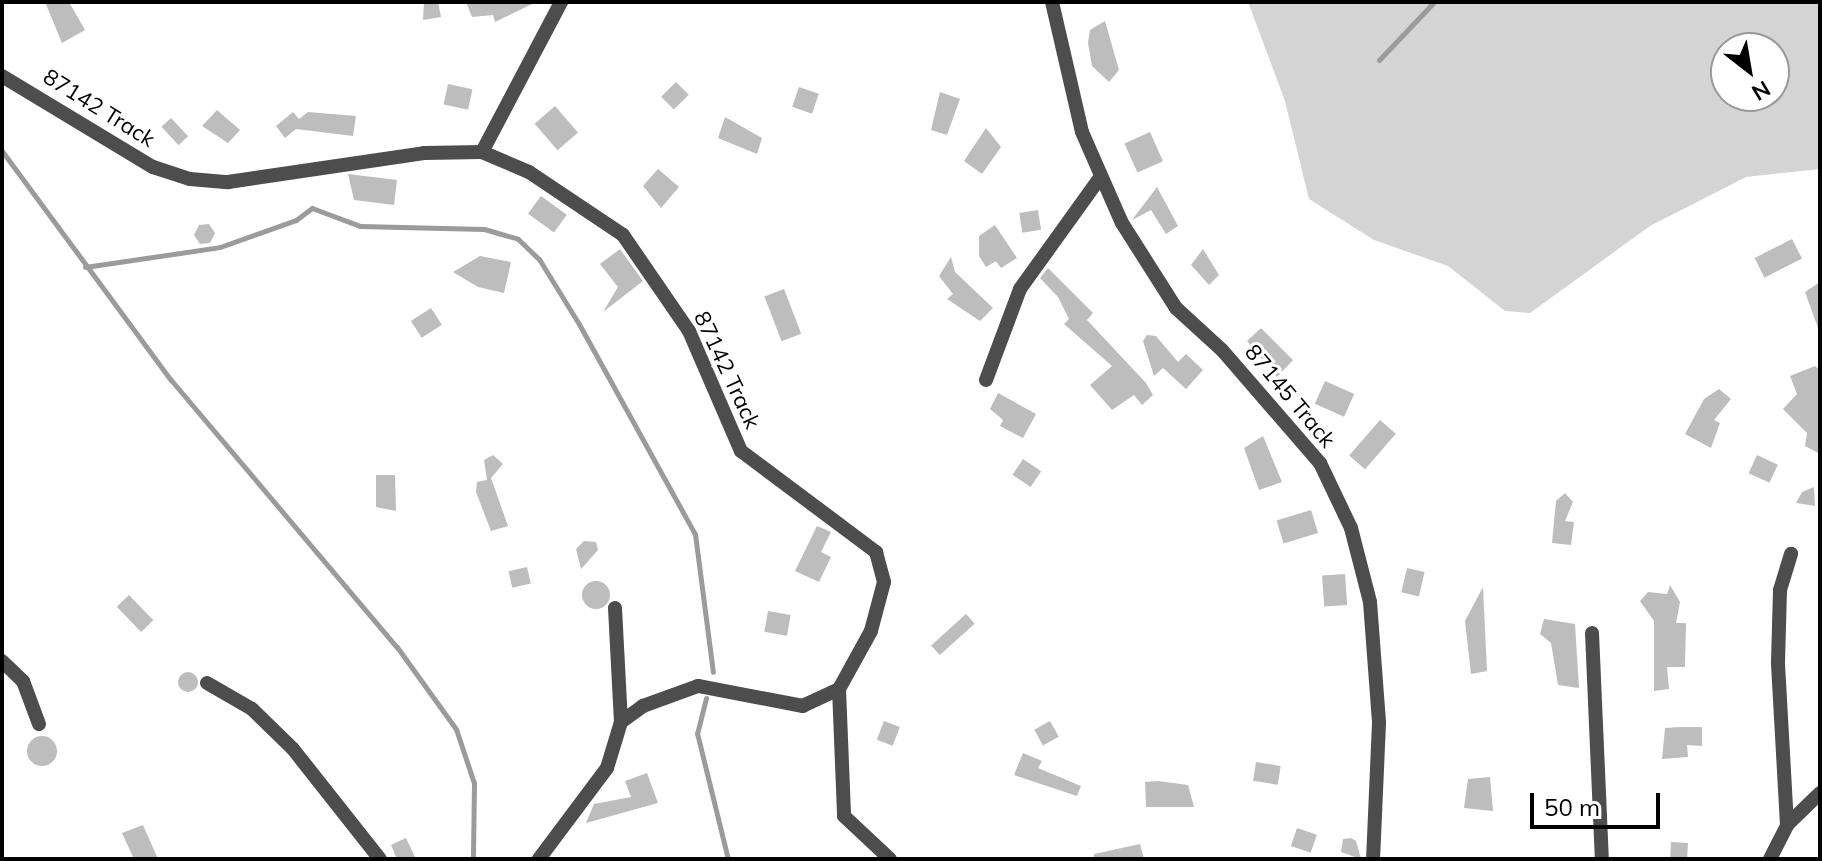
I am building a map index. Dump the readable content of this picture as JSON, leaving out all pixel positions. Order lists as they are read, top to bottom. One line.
{"streets":{"street":["87142 Track","87145 Track"]},"scale_bar":"50 m","north":"bottom right"}
